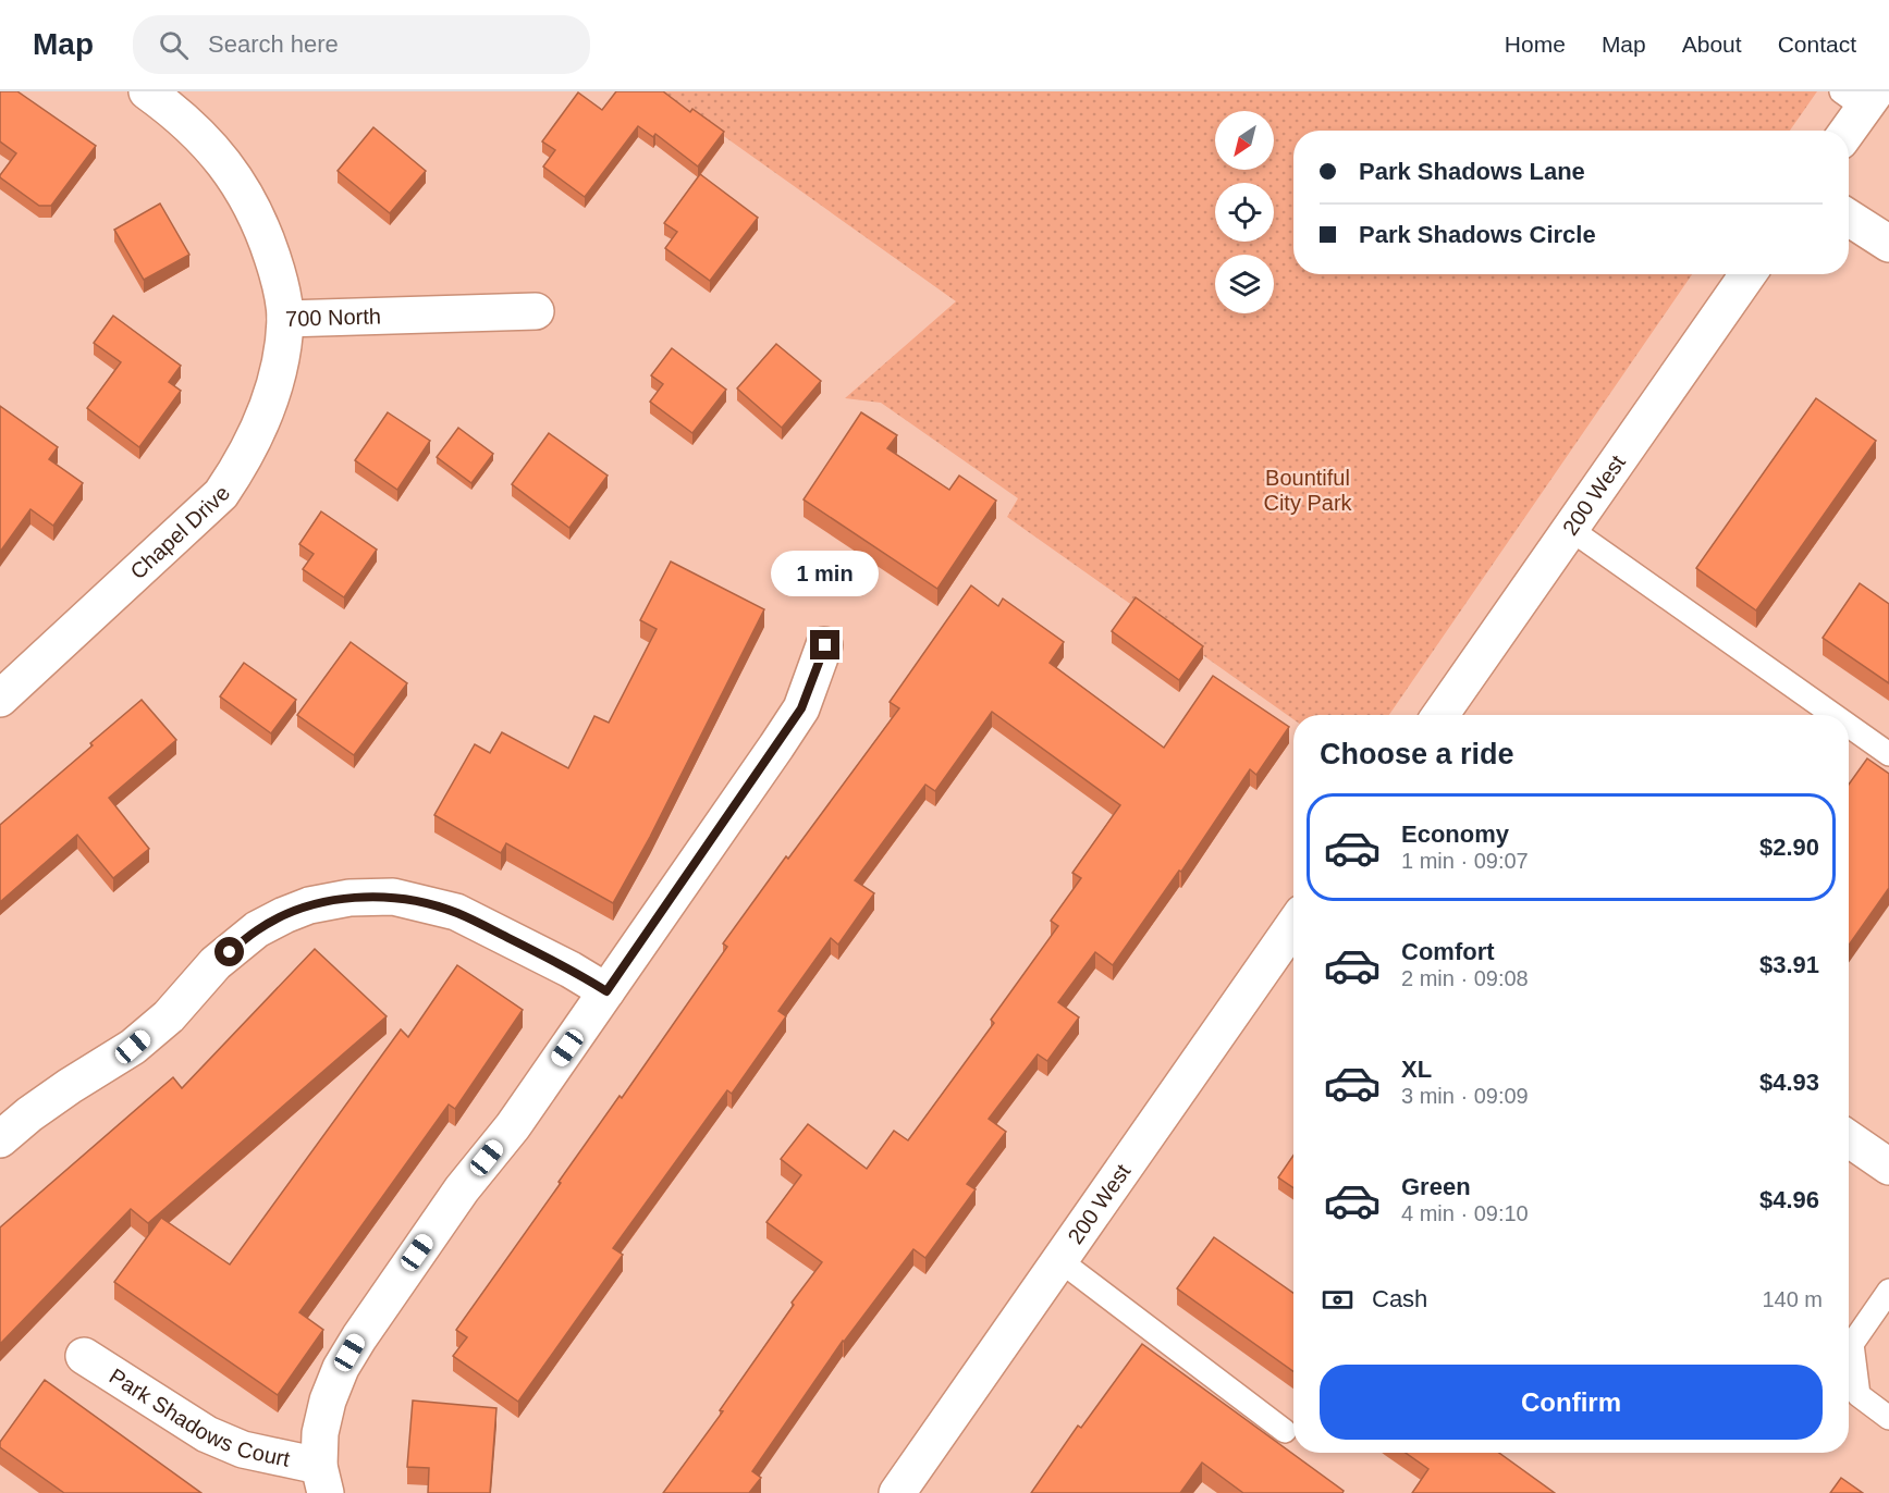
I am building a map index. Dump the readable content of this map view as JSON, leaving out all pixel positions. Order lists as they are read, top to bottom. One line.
{"streets":{"street":["700 North","200 West","Chapel Drive","Park Shadows Court"]},"crossings":[["700 North","Chapel Drive"]],"parks":["Bountiful City Park"],"north":"bottom left","page":{"header":"Map","search":"Search here","nav":["Home","Map","About","Contact"],"banner":["Park Shadows Lane","Park Shadows Circle"],"bubble":"1 min","heading":"Choose a ride","list":[{"name":"Economy","note":"1 min · 09:07","value":"$2.90"},{"name":"Comfort","note":"2 min · 09:08","value":"$3.91"},{"name":"XL","note":"3 min · 09:09","value":"$4.93"},{"name":"Green","note":"4 min · 09:10","value":"$4.96"}],"pay":["Cash","140 m"],"buttons":"Confirm"}}
